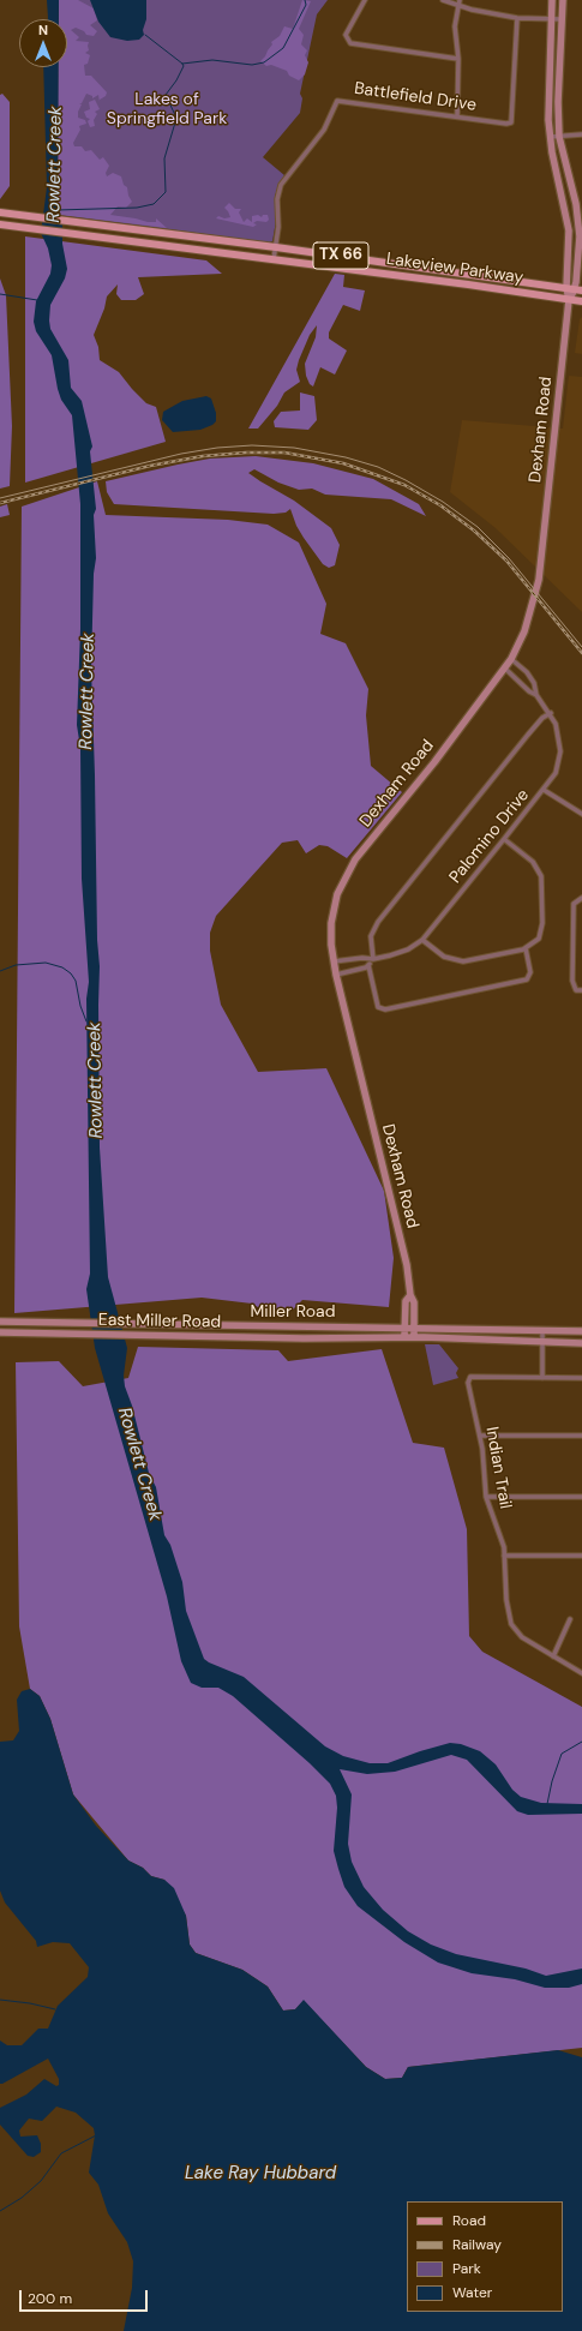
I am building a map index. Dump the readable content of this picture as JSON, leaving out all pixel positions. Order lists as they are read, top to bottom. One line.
{"streets":{"main road":["TX 66","Lakeview Parkway"],"street":["Battlefield Drive","Dexham Road","Palomino Drive","Miller Road","East Miller Road","Indian Trail"]},"crossings":[["Battlefield Drive","Lakeview Parkway"],["Lakeview Parkway","Dexham Road"],["Dexham Road","Palomino Drive"],["Dexham Road","Miller Road"],["Dexham Road","East Miller Road"]],"water":["Rowlett Creek","Lake Ray Hubbard"],"parks":["Lakes of Springfield Park"],"legend":["Road","Railway","Park","Water"],"scale_bar":"200 m","north":"top"}
